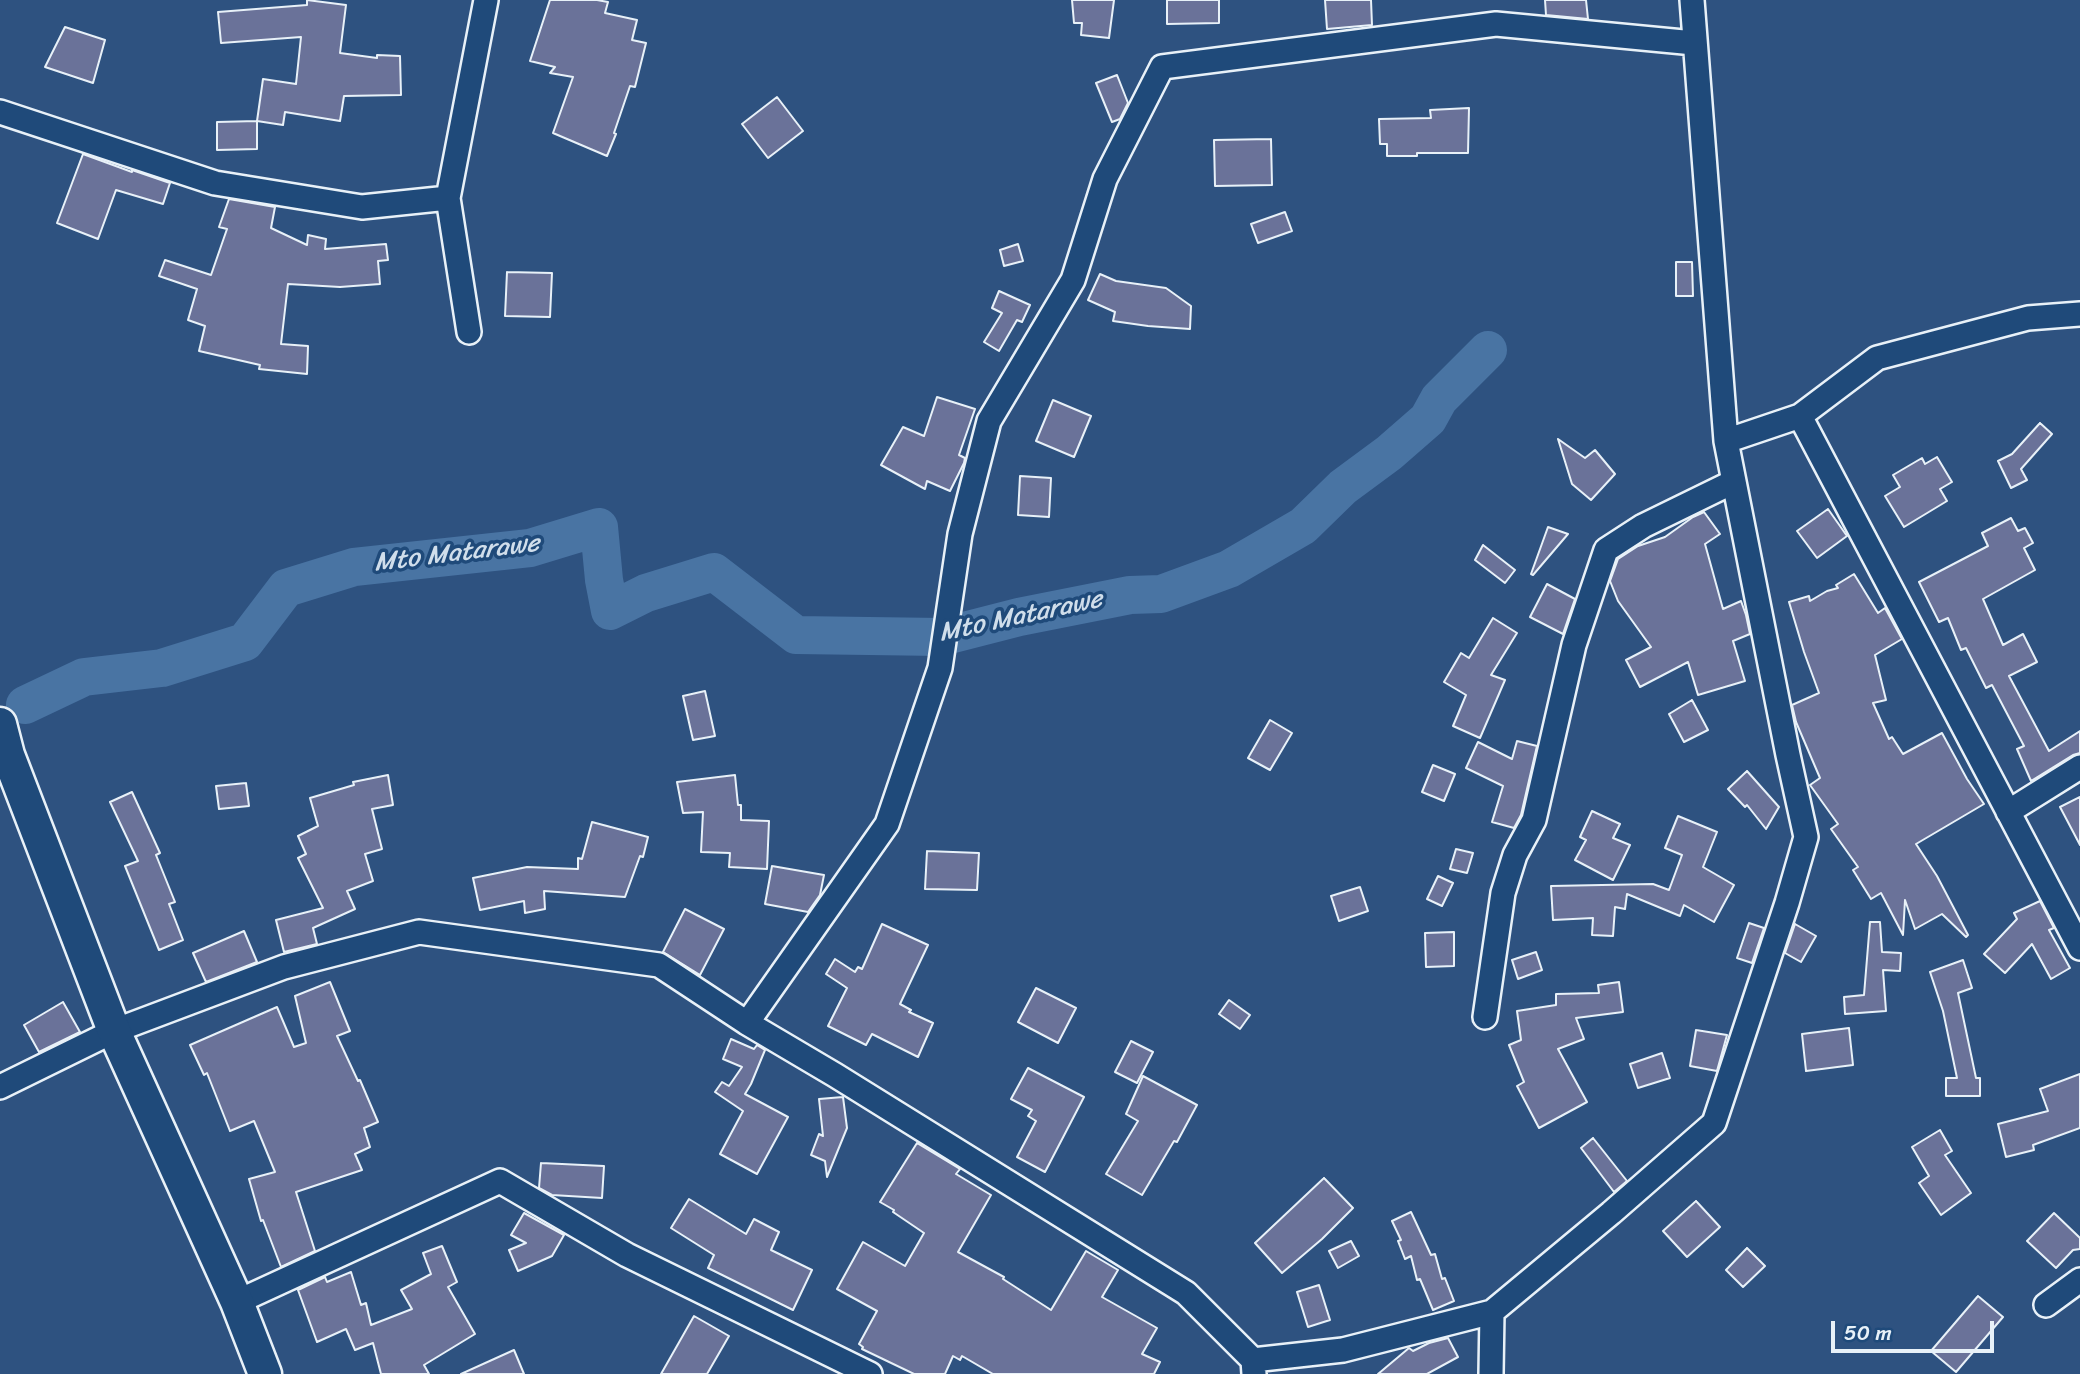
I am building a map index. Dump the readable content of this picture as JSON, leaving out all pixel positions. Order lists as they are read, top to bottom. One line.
{"water":["Mto Matarawe"],"scale_bar":"50 m"}
